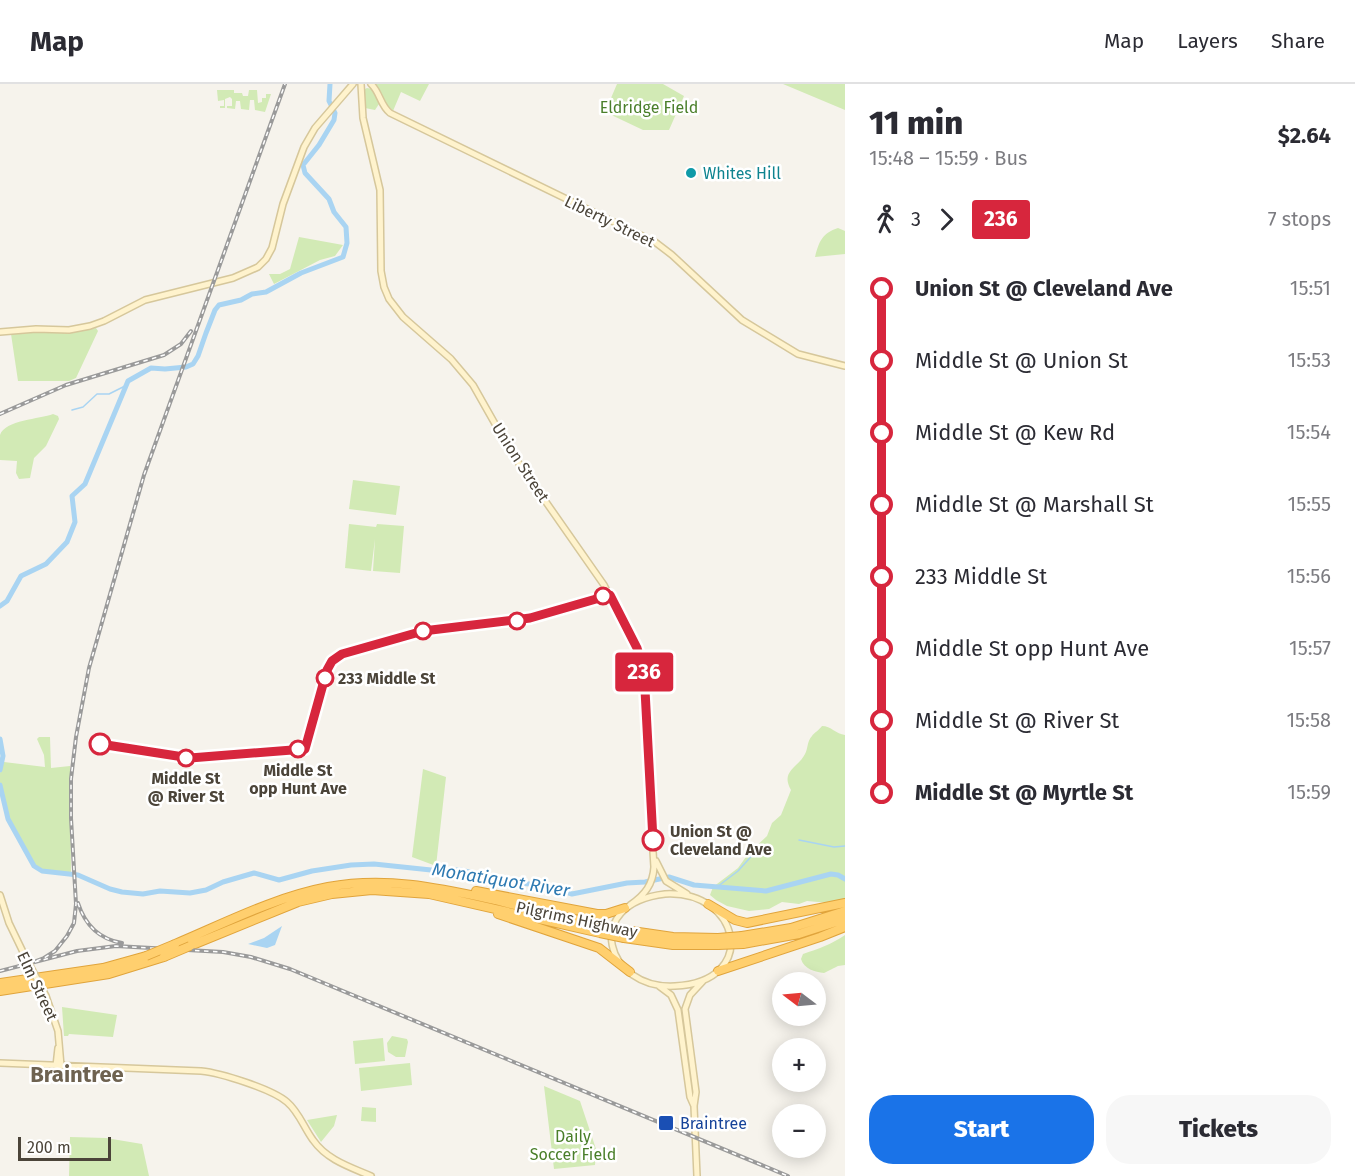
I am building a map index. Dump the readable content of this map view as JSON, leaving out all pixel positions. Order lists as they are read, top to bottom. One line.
{"streets":{"highway":["Pilgrims Highway"],"main road":["Liberty Street","Union Street","Elm Street"]},"districts":["Braintree"],"water":["Monatiquot River"],"parks":["Eldridge Field","Daily Soccer Field"],"places":{"other":["Whites Hill","233 Middle St","Middle St opp Hunt Ave","Middle St @ River St","Union St @ Cleveland Ave"],"transit":["Braintree"]},"lines":["bus line 236"],"scale_bar":"200 m","north":"left","page":{"header":"Map","nav":["Map","Layers","Share"],"on_map":"236","heading":["11 min","15:48 – 15:59 · Bus","$2.64"],"legs":["3","236","7 stops"],"list":[{"name":"Union St @ Cleveland Ave","value":"15:51"},{"name":"Middle St @ Union St","value":"15:53"},{"name":"Middle St @ Kew Rd","value":"15:54"},{"name":"Middle St @ Marshall St","value":"15:55"},{"name":"233 Middle St","value":"15:56"},{"name":"Middle St opp Hunt Ave","value":"15:57"},{"name":"Middle St @ River St","value":"15:58"},{"name":"Middle St @ Myrtle St","value":"15:59"}],"map_buttons":["+","−"],"buttons":["Start","Tickets"],"scale":"200 m"}}
